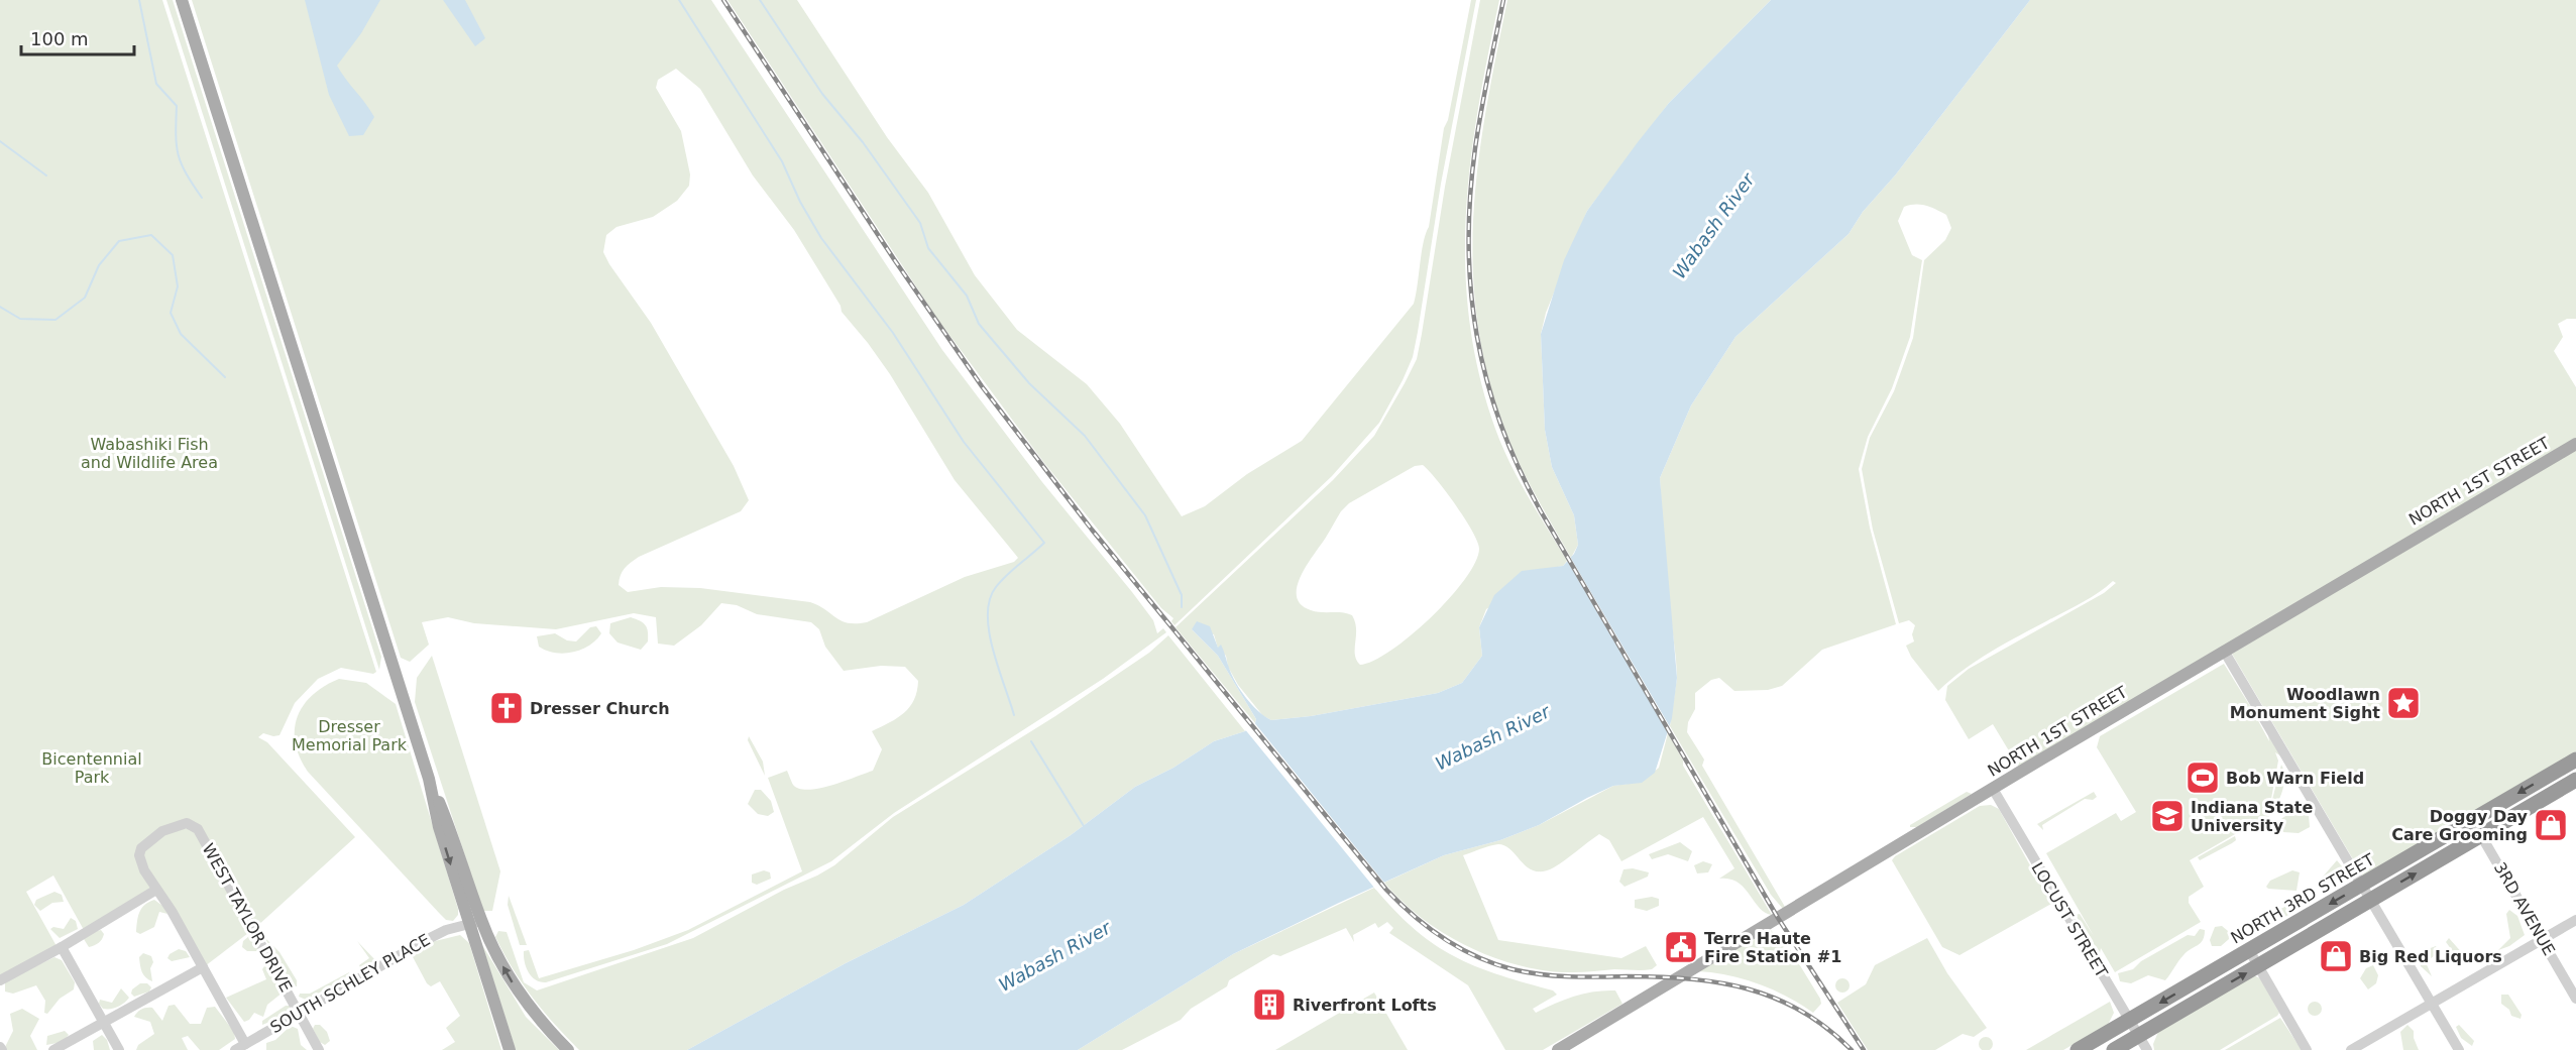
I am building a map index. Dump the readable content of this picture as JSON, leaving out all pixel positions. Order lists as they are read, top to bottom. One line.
{"streets":{"highway":["NORTH 3RD STREET"],"main road":["NORTH 1ST STREET"],"street":["3RD AVENUE","WEST TAYLOR DRIVE","LOCUST STREET","SOUTH SCHLEY PLACE"]},"crossings":[["NORTH 1ST STREET","LOCUST STREET"],["NORTH 3RD STREET","3RD AVENUE"],["NORTH 3RD STREET","LOCUST STREET"],["WEST TAYLOR DRIVE","SOUTH SCHLEY PLACE"]],"water":["Wabash River"],"parks":["Wabashiki Fish and Wildlife Area","Dresser Memorial Park","Bicentennial Park"],"places":{"place":["Woodlawn Monument Sight"],"church":["Dresser Church"],"sports":["Bob Warn Field"],"school or university":["Indiana State University"],"shop":["Doggy Day Care Grooming","Big Red Liquors"],"public building":["Terre Haute Fire Station #1"],"building":["Riverfront Lofts"]},"scale_bar":"100 m"}
